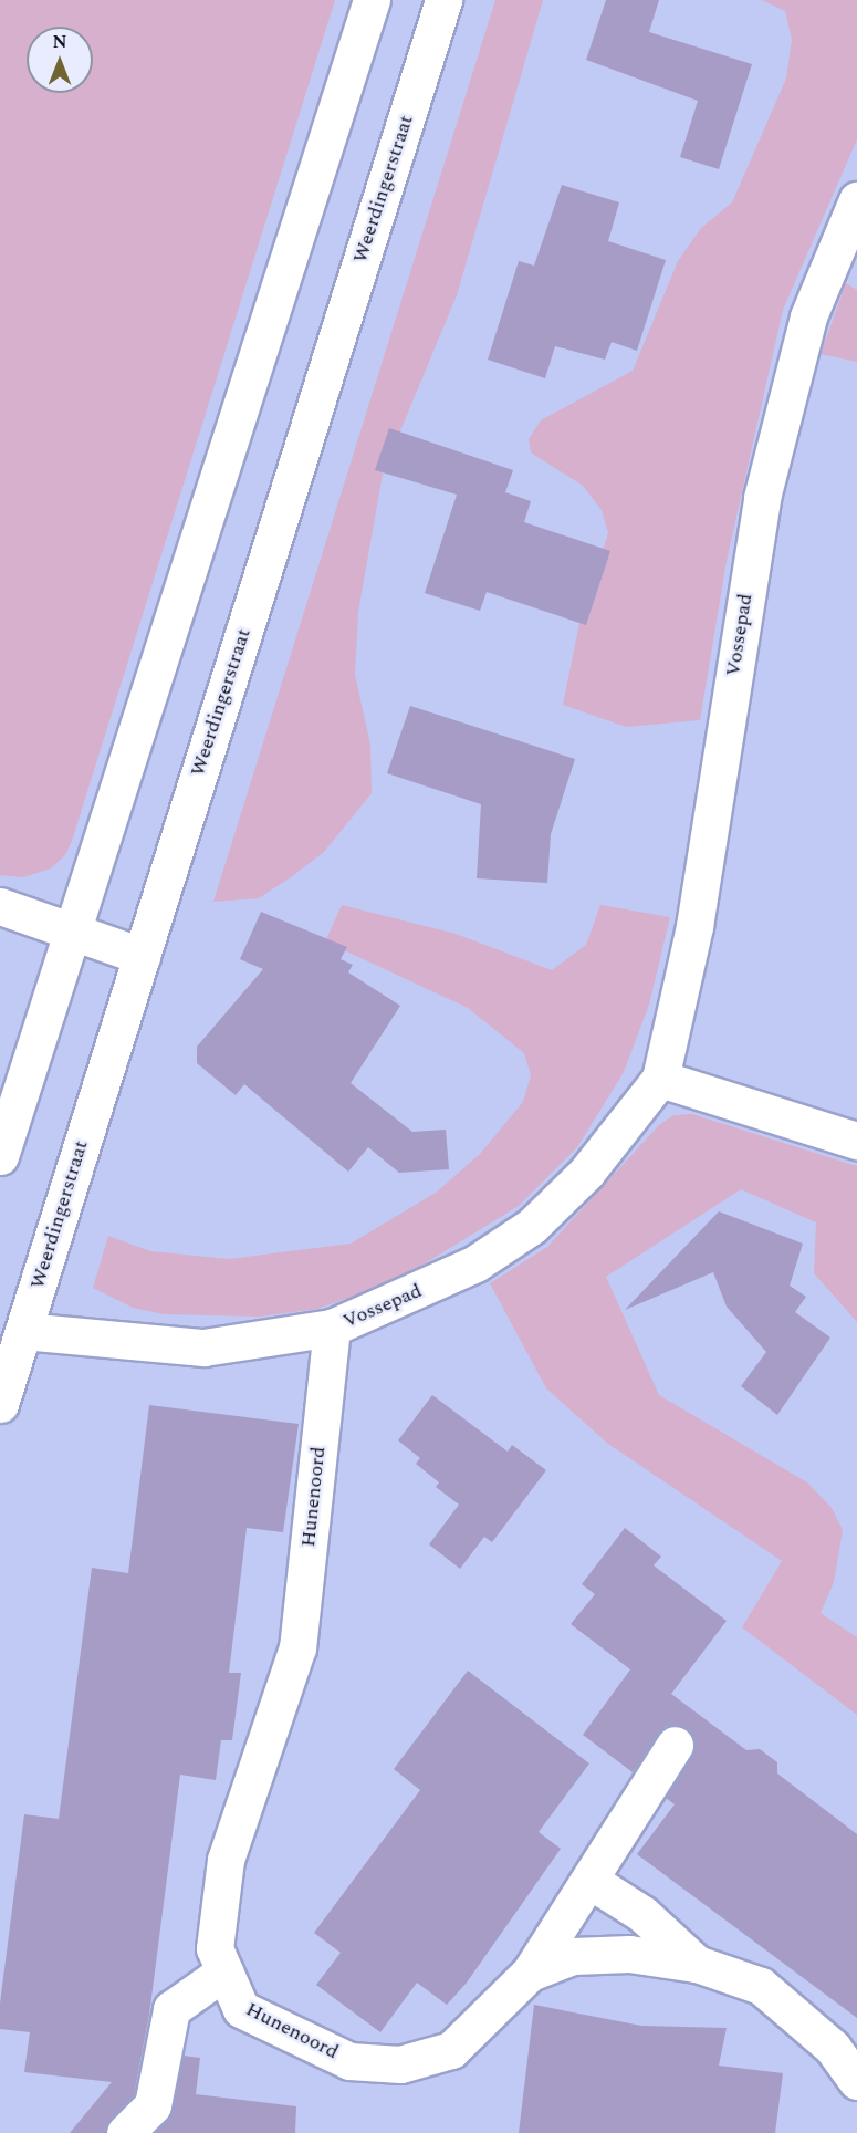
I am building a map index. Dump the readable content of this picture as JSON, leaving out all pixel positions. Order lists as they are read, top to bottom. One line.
{"streets":{"street":["Weerdingerstraat","Vossepad","Hunenoord"]},"crossings":[["Weerdingerstraat","Vossepad"],["Vossepad","Hunenoord"]],"north":"top"}
